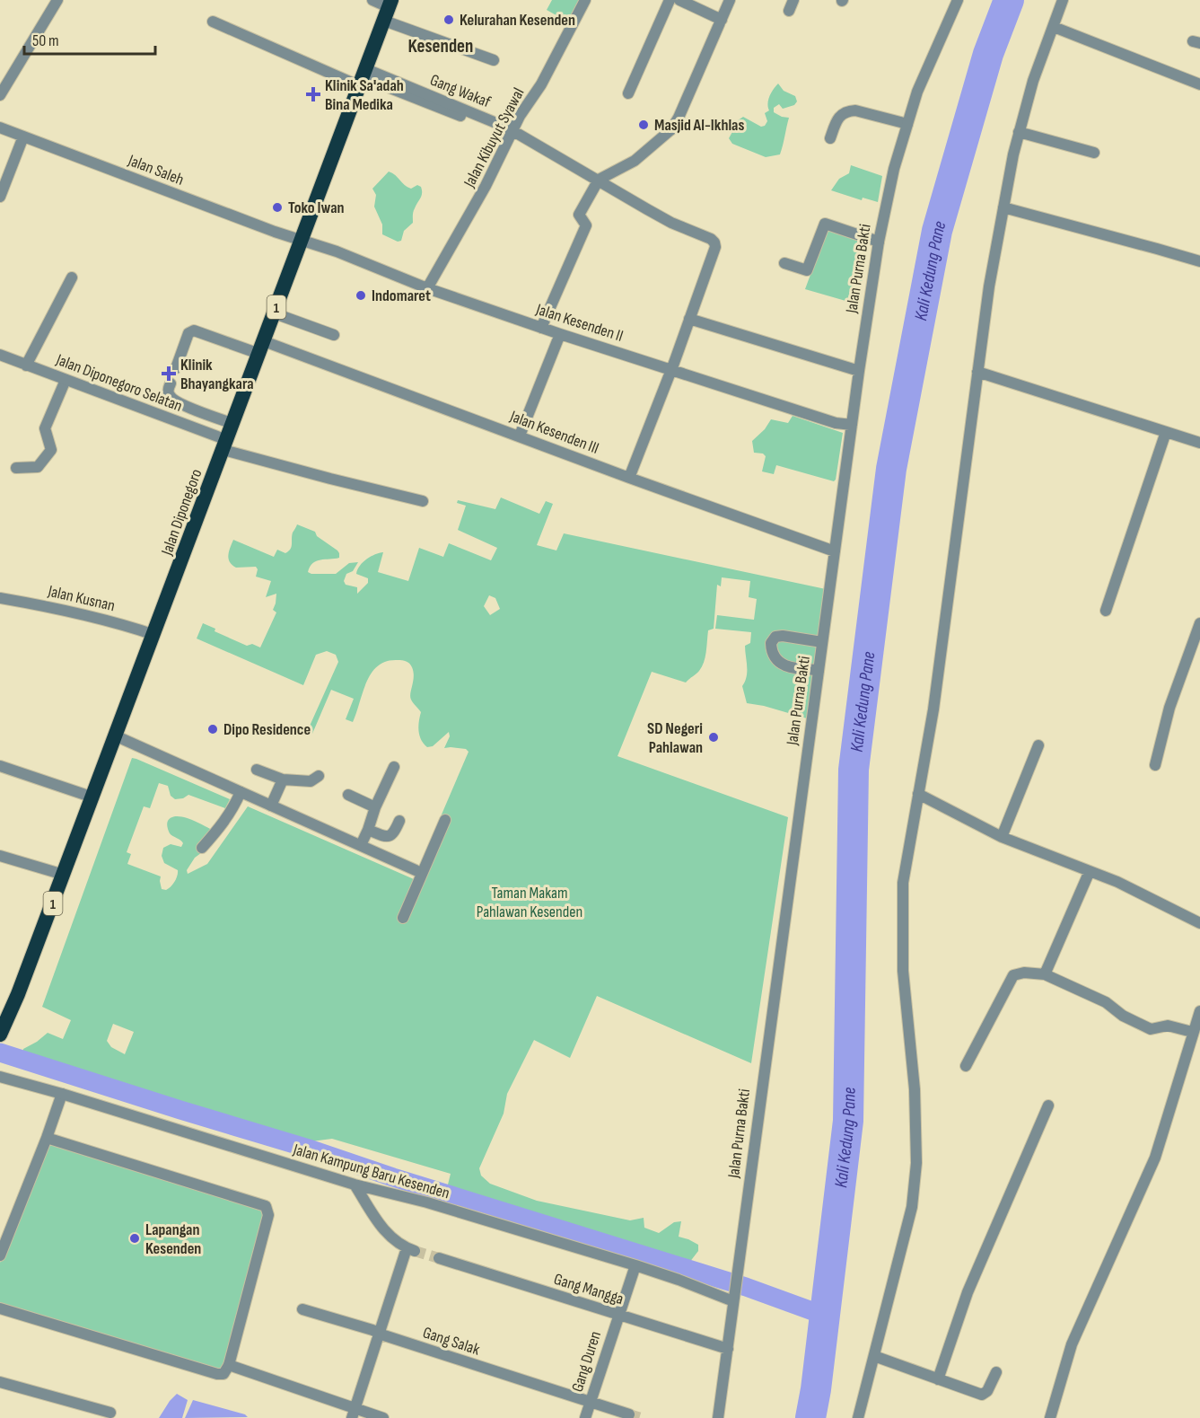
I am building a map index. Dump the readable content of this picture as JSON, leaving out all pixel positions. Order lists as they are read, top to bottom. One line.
{"streets":{"highway":["1","Jalan Diponegoro"],"street":["Gang Wakaf","Jalan Kibuyut Syawal","Jalan Saleh","Jalan Purna Bakti","Jalan Kesenden II","Jalan Diponegoro Selatan","Jalan Kesenden III","Jalan Kusnan","Jalan Kampung Baru Kesenden","Gang Mangga","Gang Salak","Gang Duren"]},"crossings":[["Gang Wakaf","Jalan Kibuyut Syawal"],["Gang Wakaf","Jalan Diponegoro"],["Jalan Kibuyut Syawal","Jalan Kesenden II"],["Jalan Saleh","Jalan Kesenden II"],["Jalan Saleh","Jalan Diponegoro"],["Jalan Purna Bakti","Jalan Kesenden II"],["Jalan Purna Bakti","Jalan Kesenden III"],["Jalan Purna Bakti","Jalan Kampung Baru Kesenden"],["Jalan Purna Bakti","Gang Mangga"],["Jalan Kesenden II","Jalan Diponegoro"],["Jalan Diponegoro Selatan","Jalan Diponegoro"],["Jalan Kesenden III","Jalan Diponegoro"],["Jalan Diponegoro","Jalan Kusnan"],["Jalan Kampung Baru Kesenden","Gang Duren"],["Gang Mangga","Gang Duren"],["Gang Salak","Gang Duren"]],"districts":["Kesenden"],"water":["Kali Kedung Pane"],"parks":["Taman Makam Pahlawan Kesenden"],"places":{"other":["Kelurahan Kesenden","Masjid Al-Ikhlas","Toko Iwan","Indomaret","Dipo Residence","SD Negeri Pahlawan","Lapangan Kesenden"],"health":["Klinik Sa'adah Bina Medika","Klinik Bhayangkara"]},"scale_bar":"50 m"}
